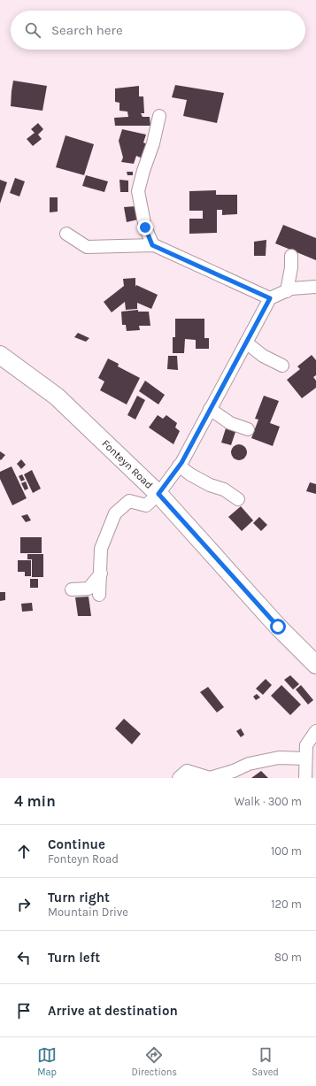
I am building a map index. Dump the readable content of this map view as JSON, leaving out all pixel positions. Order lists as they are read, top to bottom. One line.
{"streets":{"street":["Fonteyn Road"]},"page":{"search":"Search here","heading":["4 min","Walk · 300 m"],"list":[["Continue","Fonteyn Road","100 m"],["Turn right","Mountain Drive","120 m"],["Turn left","80 m"],"Arrive at destination"],"nav":["Map","Directions","Saved"]}}
